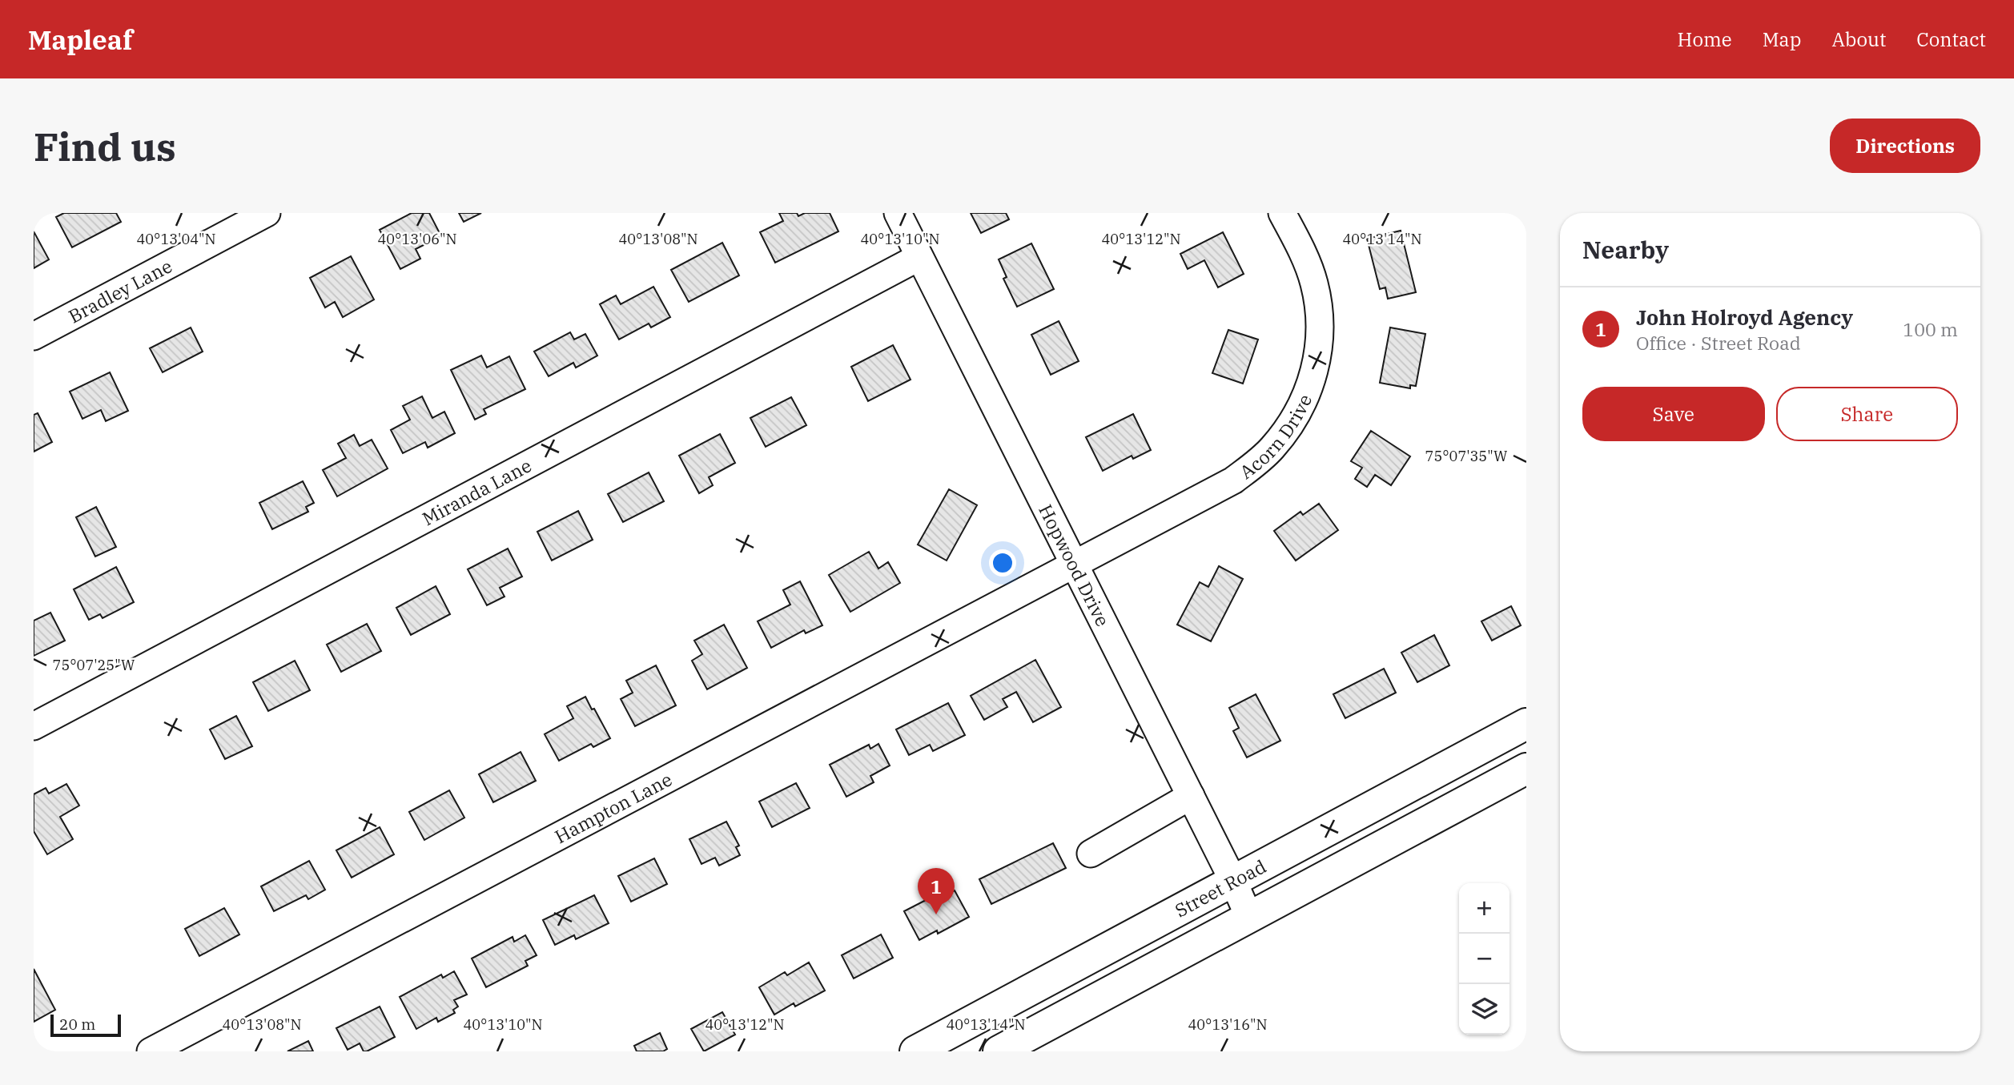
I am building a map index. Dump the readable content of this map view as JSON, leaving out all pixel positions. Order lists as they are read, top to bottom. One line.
{"streets":{"main road":["Street Road"],"street":["Bradley Lane","Acorn Drive","Miranda Lane","Hopwood Drive","Hampton Lane"]},"crossings":[["Acorn Drive","Hopwood Drive"],["Acorn Drive","Hampton Lane"],["Miranda Lane","Hopwood Drive"],["Hopwood Drive","Hampton Lane"],["Hopwood Drive","Street Road"]],"scale_bar":"20 m","page":{"header":"Mapleaf","nav":["Home","Map","About","Contact"],"buttons":["Directions",["Save","Share"]],"title":"Find us","heading":"Nearby","list":[{"mark":"1","name":"John Holroyd Agency","note":"Office · Street Road","value":"100 m"}],"pins":"1","map_buttons":["+","−"],"scale":"20 m"},"coordinates":["40°13'04\"N","40°13'06\"N","40°13'08\"N","40°13'10\"N","40°13'12\"N","40°13'14\"N","75°07'35\"W","75°07'25\"W","40°13'16\"N"]}
